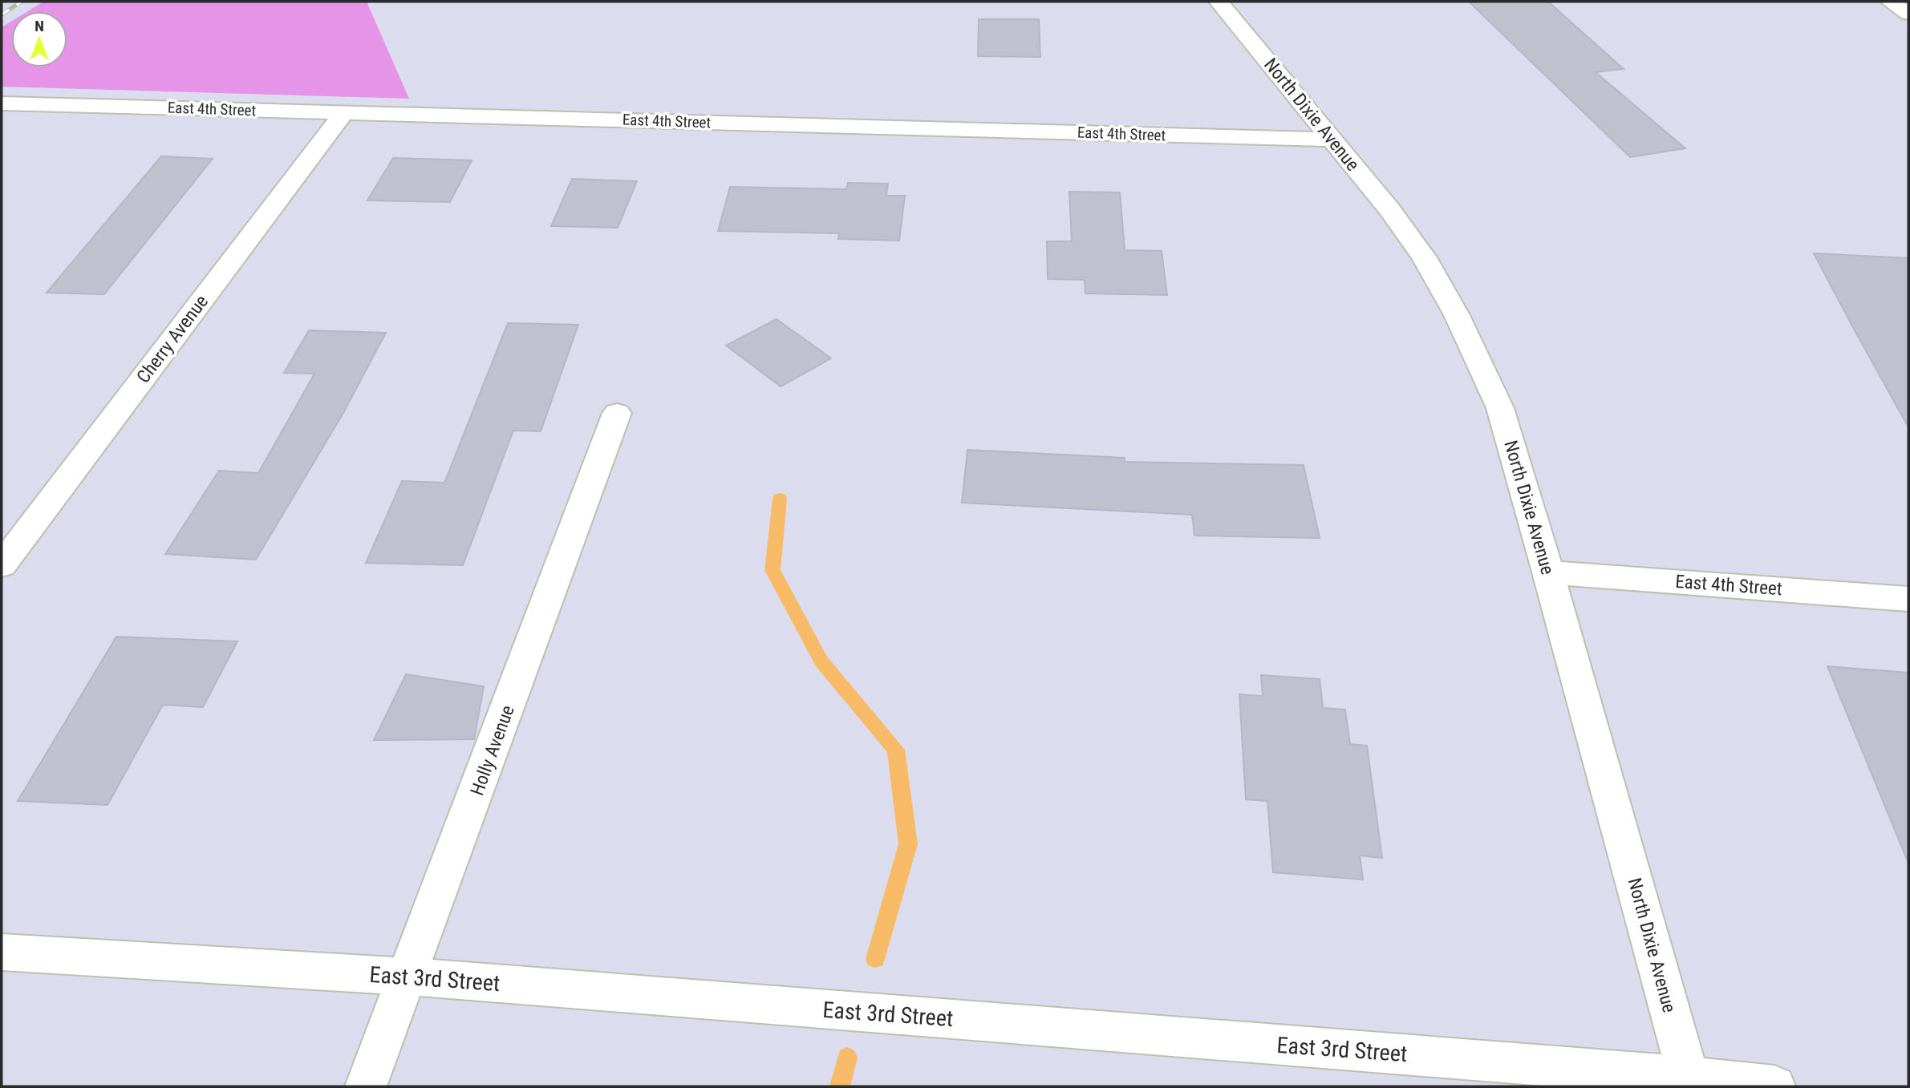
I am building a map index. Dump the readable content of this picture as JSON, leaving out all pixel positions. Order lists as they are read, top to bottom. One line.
{"streets":{"street":["East 4th Street","North Dixie Avenue","Cherry Avenue","Holly Avenue","East 3rd Street"]},"crossings":[["East 4th Street","North Dixie Avenue"],["East 4th Street","Cherry Avenue"],["North Dixie Avenue","East 3rd Street"],["Holly Avenue","East 3rd Street"]],"north":"top"}
